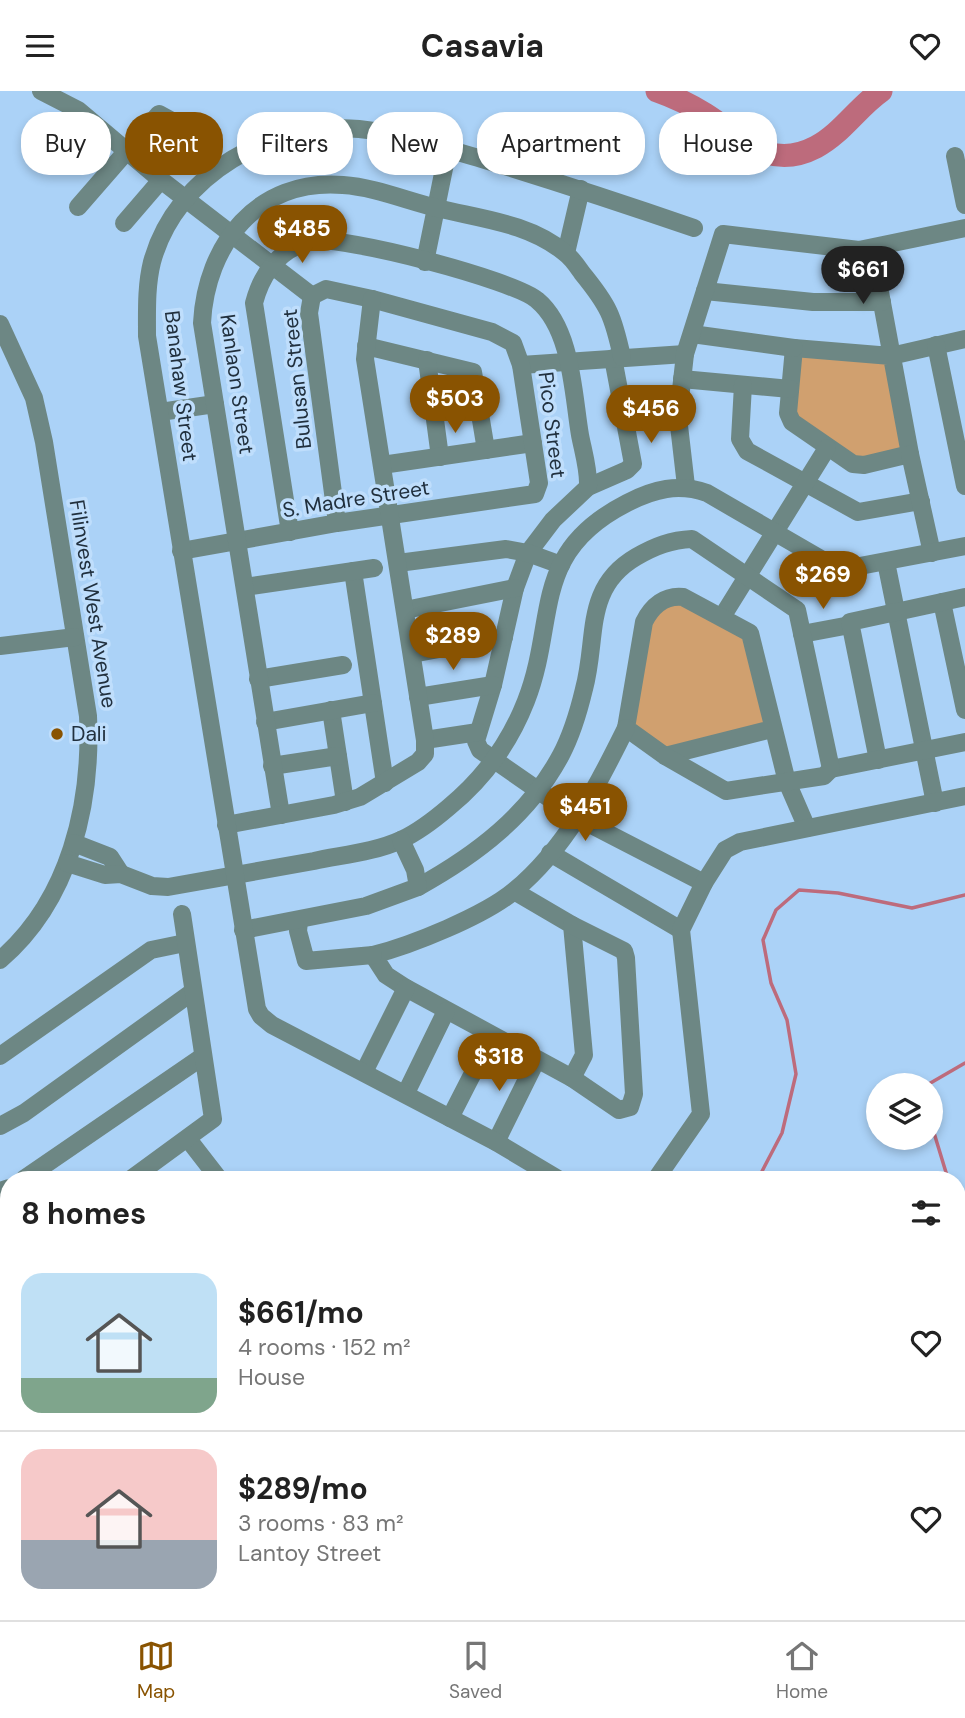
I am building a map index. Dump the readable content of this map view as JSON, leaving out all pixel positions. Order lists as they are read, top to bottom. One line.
{"streets":{"street":["Bulusan Street","Kanlaon Street","Banahaw Street","Pico Street","S. Madre Street","Filinvest West Avenue"]},"crossings":[["Bulusan Street","Pico Street"],["Bulusan Street","S. Madre Street"],["Kanlaon Street","S. Madre Street"],["Banahaw Street","S. Madre Street"],["Pico Street","S. Madre Street"]],"places":["Dali"],"page":{"header":"Casavia","chip":["Buy","Rent","Filters","New","Apartment","House"],"price":["$485","$661","$503","$456","$269","$289","$451","$318"],"heading":"8 homes","list":[{"name":"$661/mo","note":"4 rooms · 152 m² · House"},{"name":"$289/mo","note":"3 rooms · 83 m² · Lantoy Street"}],"tabs":["Map","Saved","Home"]}}
